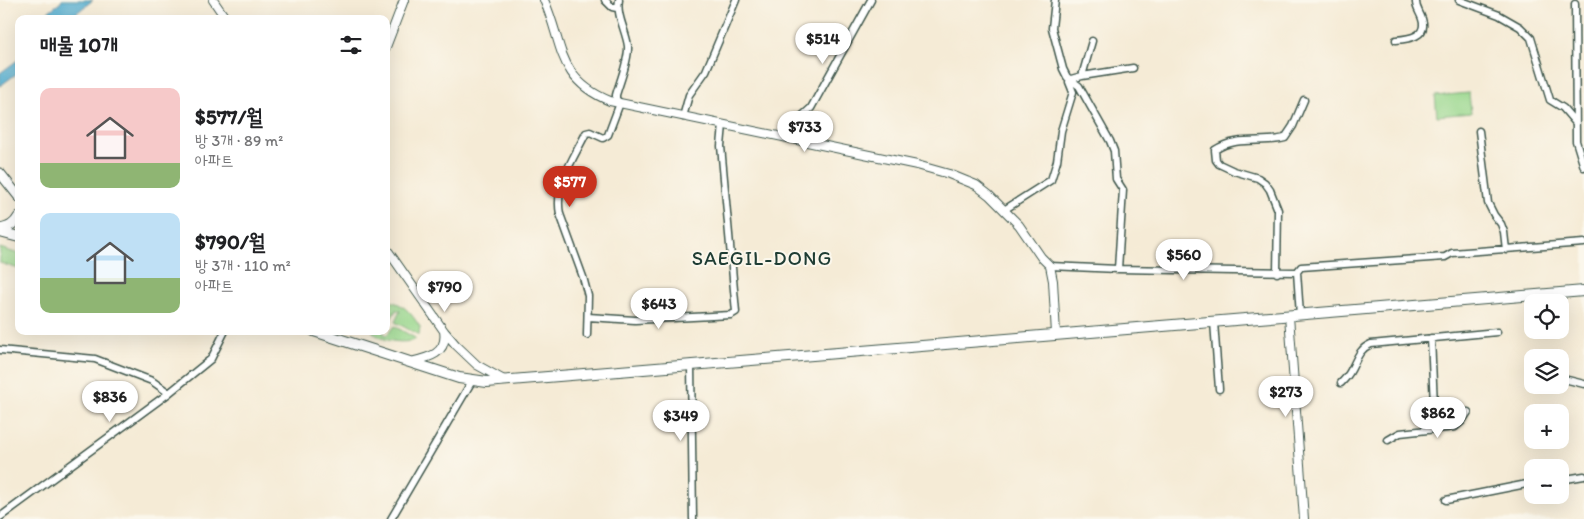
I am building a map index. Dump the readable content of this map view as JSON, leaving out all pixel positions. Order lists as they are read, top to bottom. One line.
{"districts":["SAEGIL-DONG"],"page":{"heading":"매물 10개","price":["$514","$733","$577","$560","$790","$643","$273","$836","$862","$349"],"list":[{"name":"$577/월","note":"방 3개 · 89 m² · 아파트"},{"name":"$790/월","note":"방 3개 · 110 m² · 아파트"}],"map_buttons":["+","−"]}}
